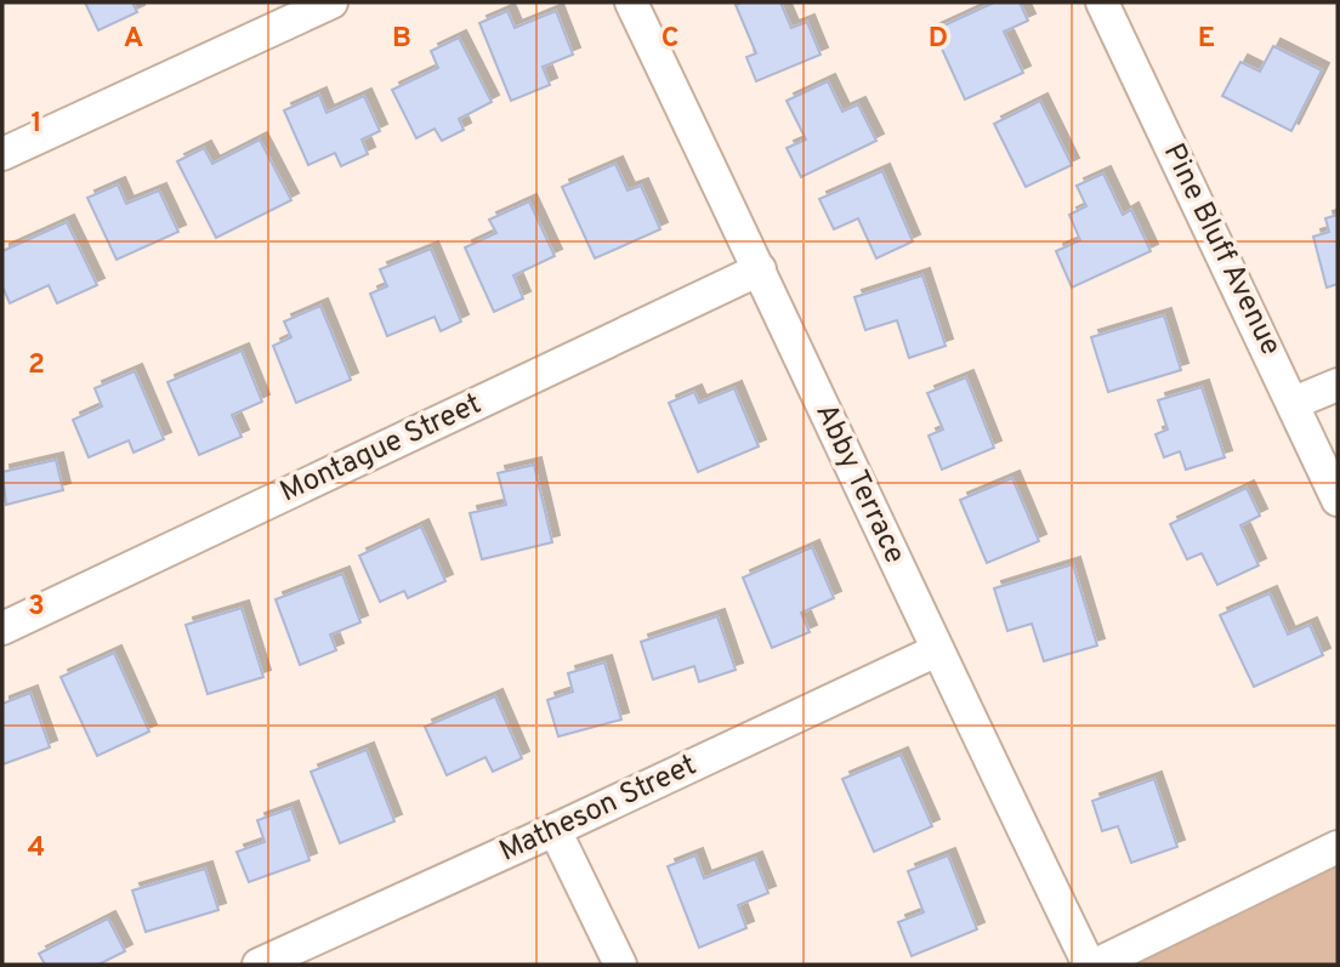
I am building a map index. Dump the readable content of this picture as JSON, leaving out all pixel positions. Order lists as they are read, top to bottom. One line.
{"streets":{"street":["Pine Bluff Avenue","Montague Street","Abby Terrace","Matheson Street"]},"crossings":[["Montague Street","Abby Terrace"],["Abby Terrace","Matheson Street"]],"grid":{"columns":["A","B","C","D","E"],"rows":["1","2","3","4"]}}
